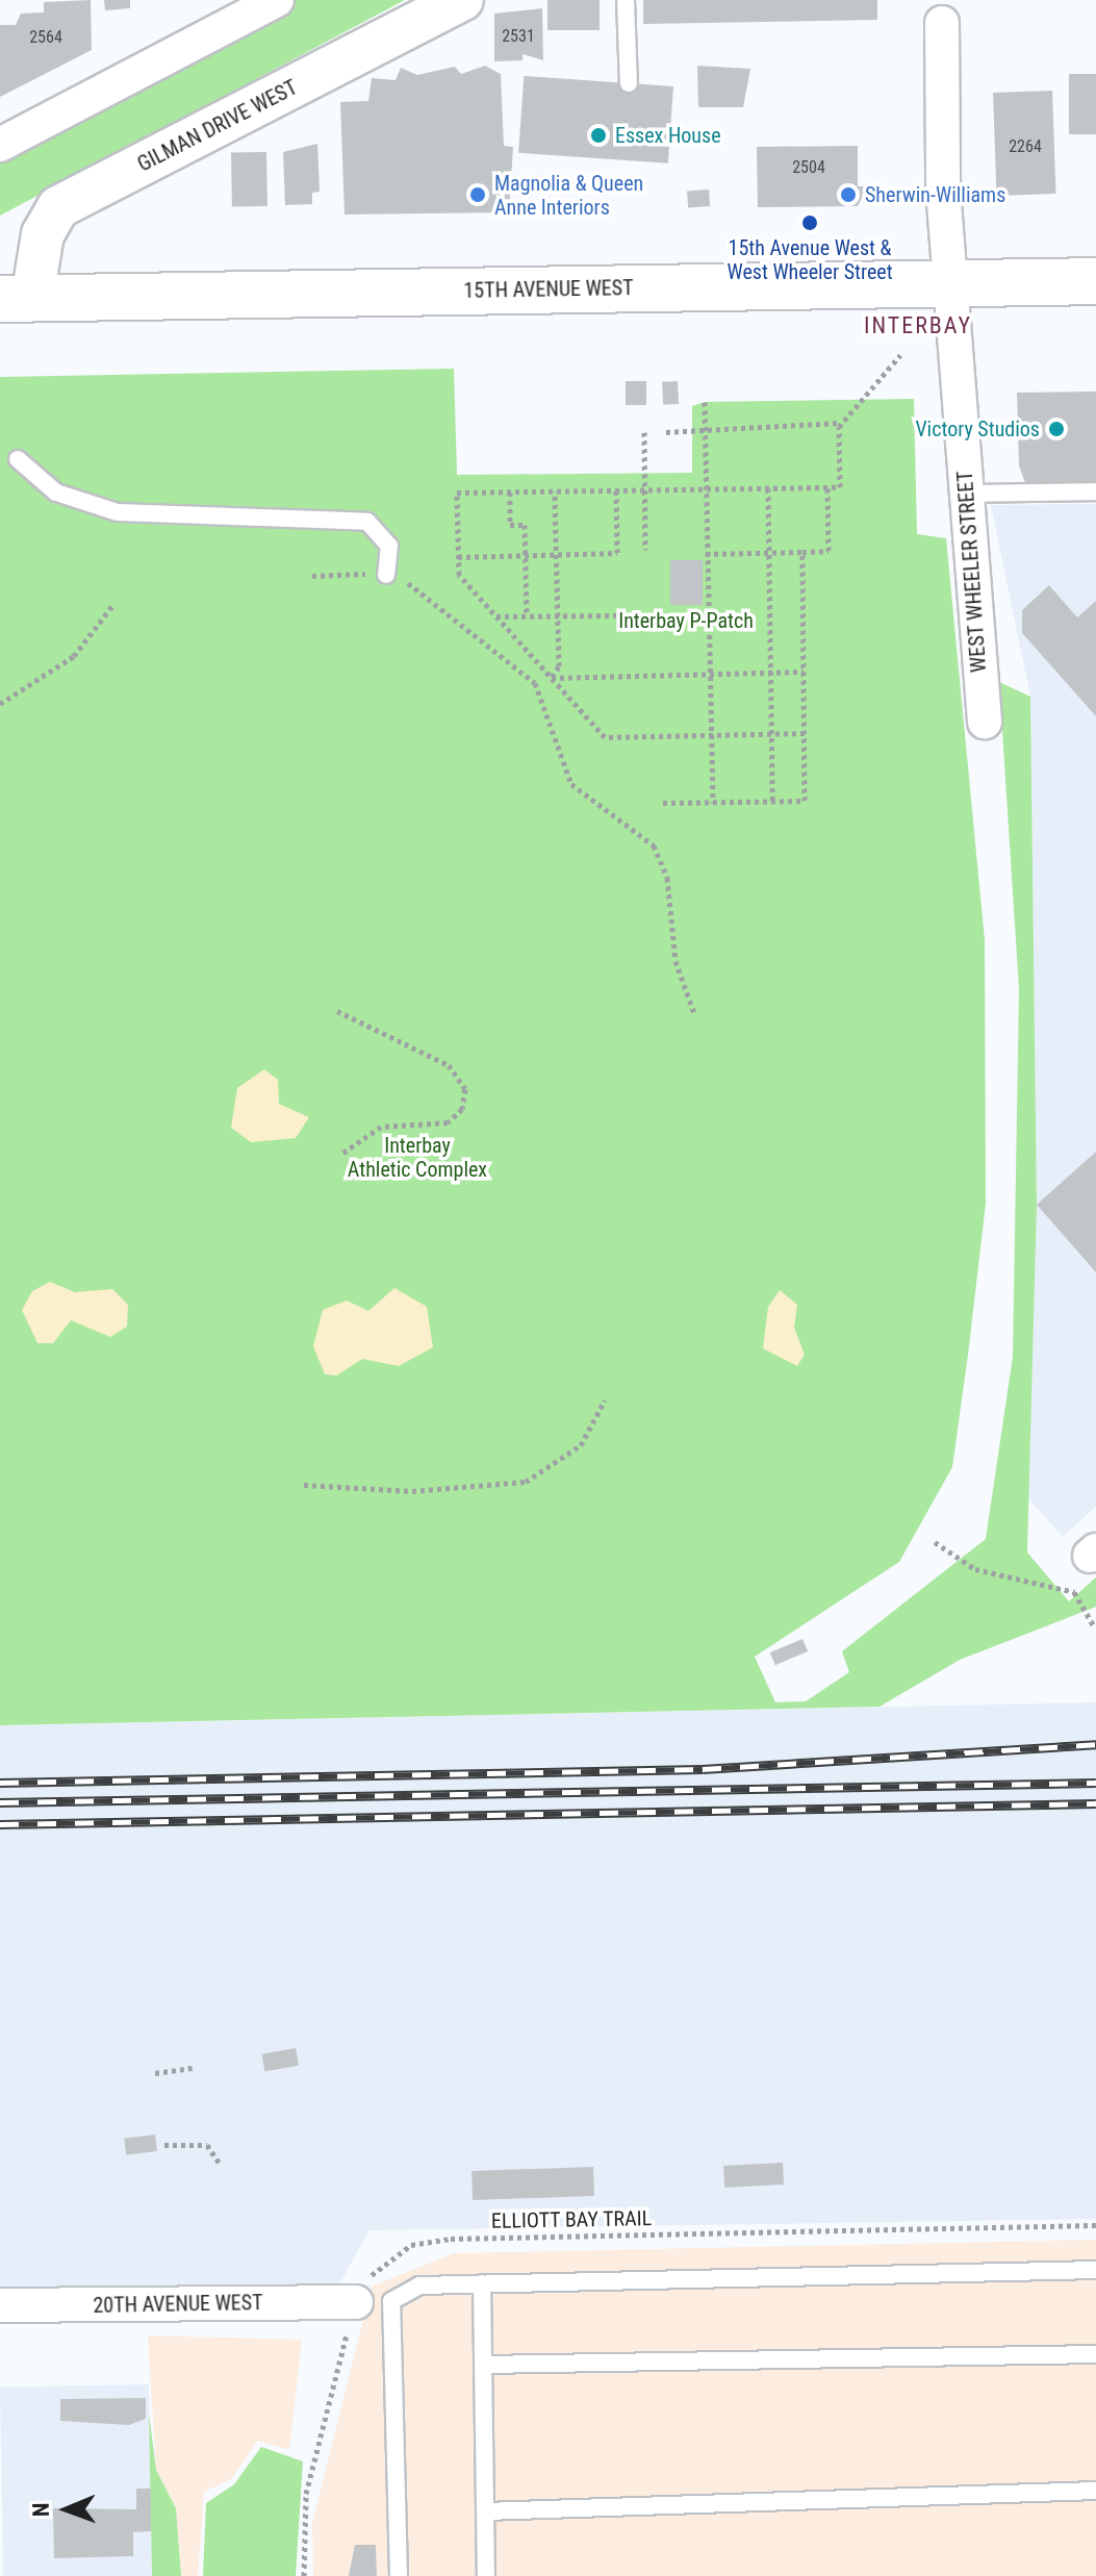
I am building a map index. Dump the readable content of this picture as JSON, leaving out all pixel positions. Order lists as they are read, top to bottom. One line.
{"streets":{"main road":["15TH AVENUE WEST"],"street":["GILMAN DRIVE WEST","WEST WHEELER STREET","20TH AVENUE WEST"],"path":["ELLIOTT BAY TRAIL"]},"crossings":[["GILMAN DRIVE WEST","15TH AVENUE WEST"],["15TH AVENUE WEST","WEST WHEELER STREET"],["ELLIOTT BAY TRAIL","20TH AVENUE WEST"]],"districts":["INTERBAY"],"parks":["Interbay P-Patch","Interbay Athletic Complex"],"places":["Essex House","Magnolia & Queen Anne Interiors","Sherwin-Williams","15th Avenue West & West Wheeler Street","Victory Studios"],"house_numbers":["2531","2564","2264","2504"],"north":"left"}
